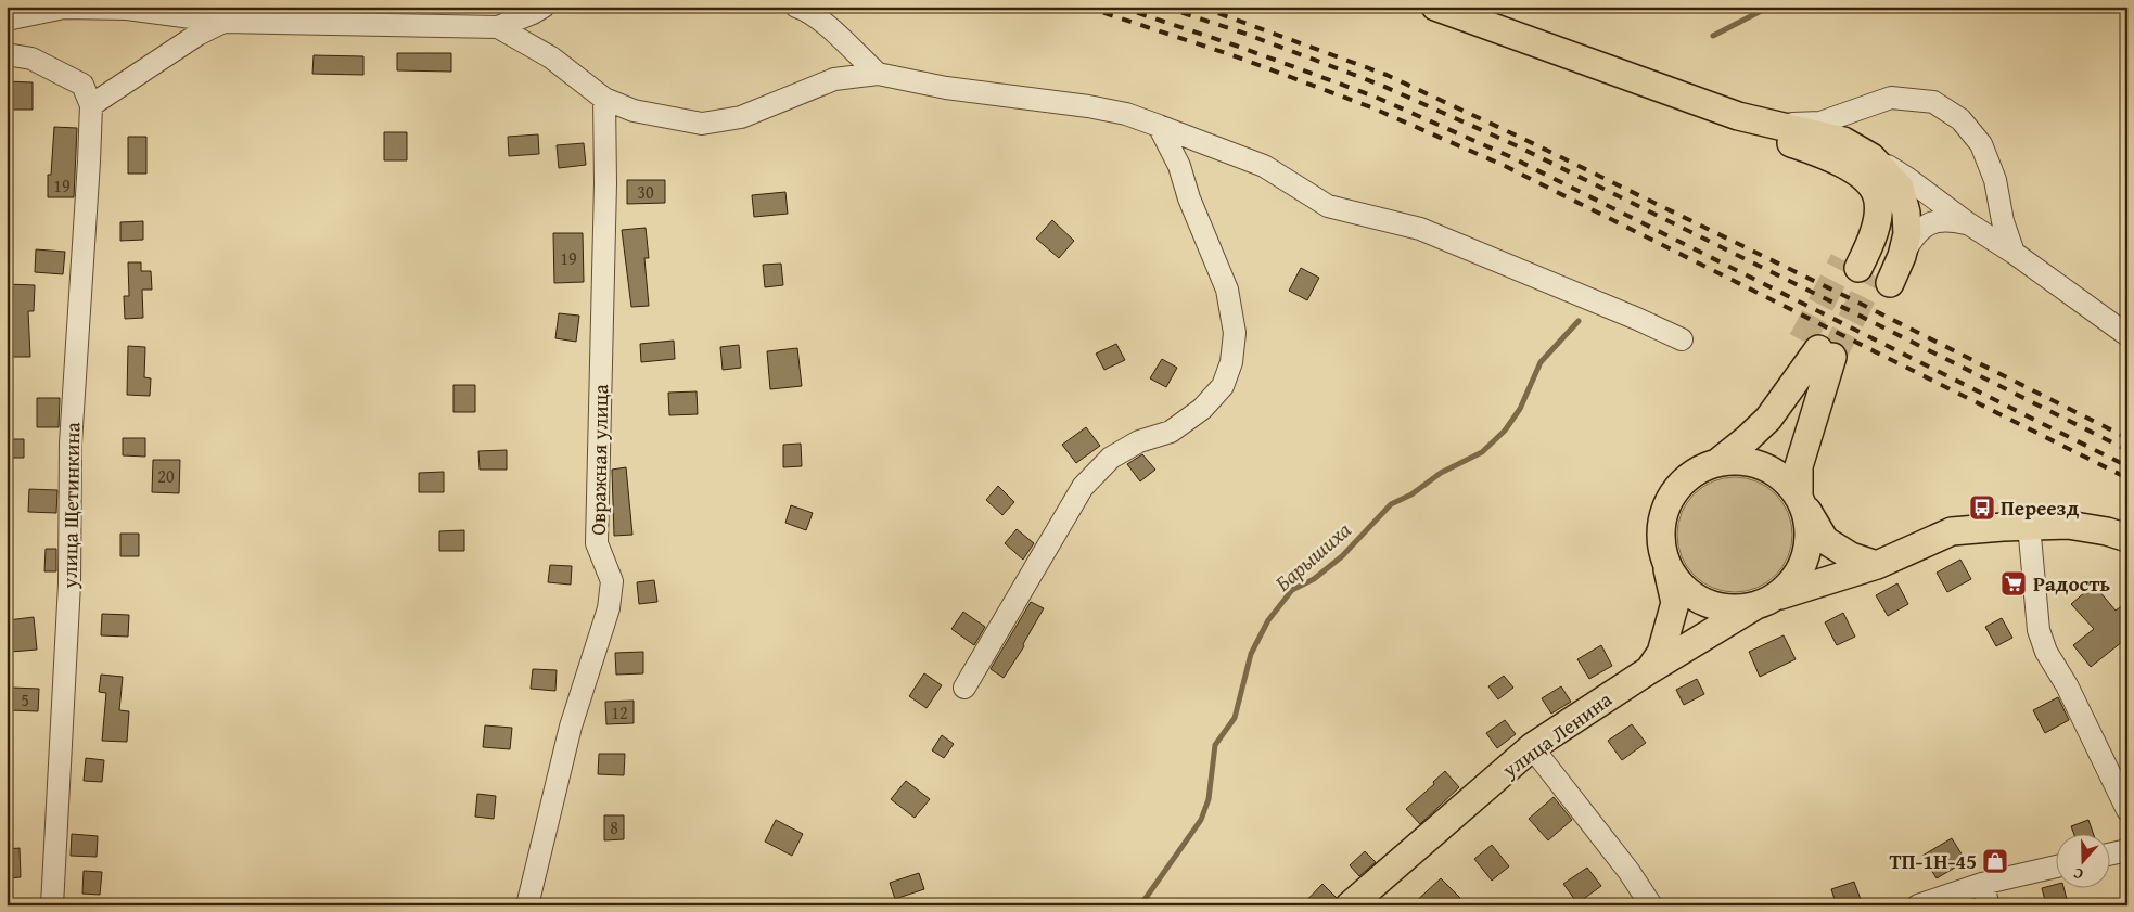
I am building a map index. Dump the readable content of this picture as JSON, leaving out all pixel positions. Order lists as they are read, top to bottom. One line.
{"streets":{"main road":["улица Ленина"],"street":["Овражная улица","улица Щетинкина"]},"water":["Барышиха"],"places":{"bus stop":["Переезд"],"supermarket":["Радость"],"shop":["ТП-1Н-45"]},"house_numbers":["19","30","19","20","5","12","8"],"north":"bottom"}
